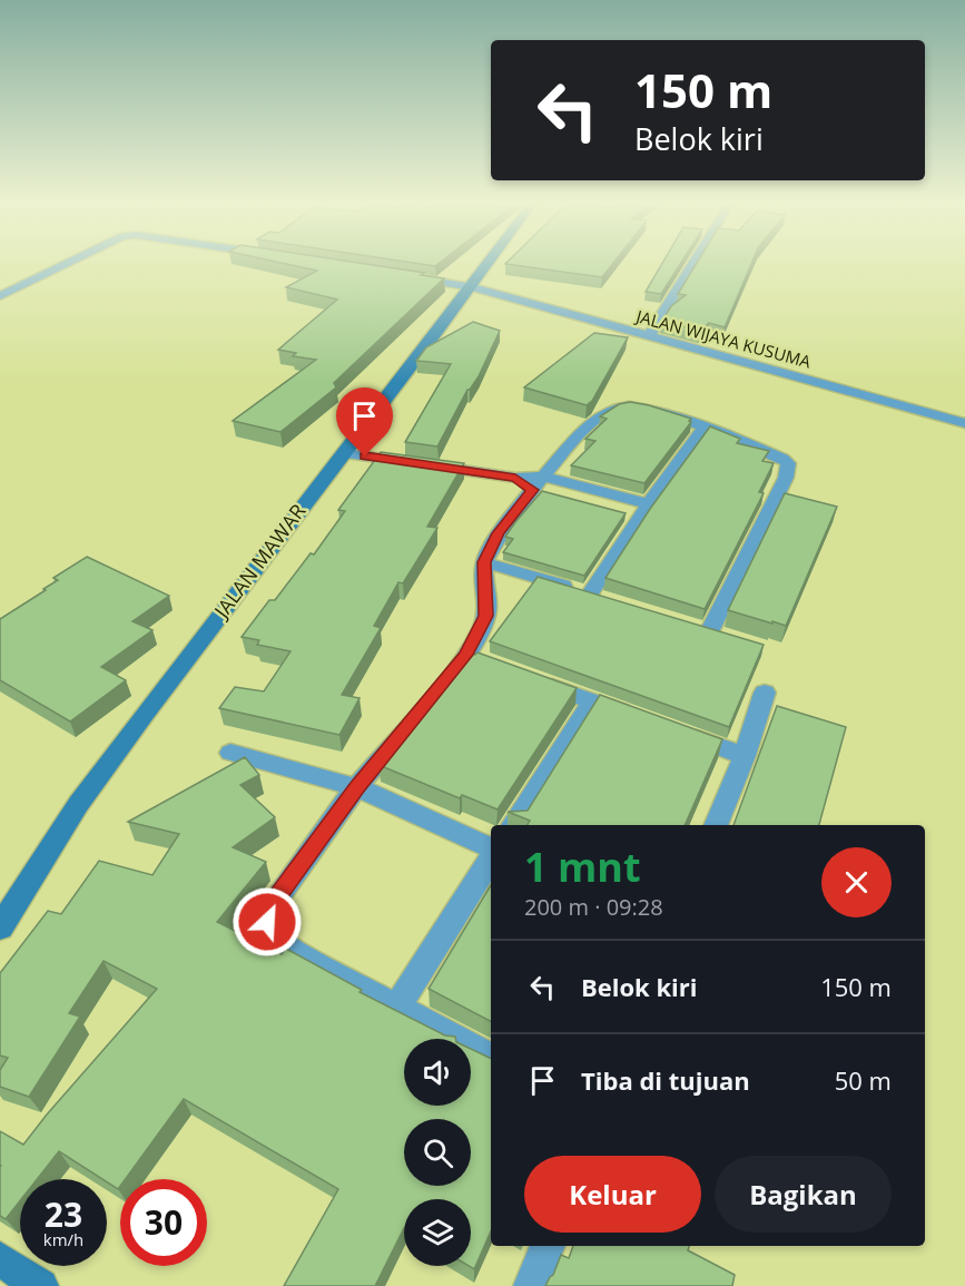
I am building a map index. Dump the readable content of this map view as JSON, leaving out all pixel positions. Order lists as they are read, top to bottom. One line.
{"streets":{"street":["JALAN WIJAYA KUSUMA","JALAN MAWAR"]},"crossings":[["JALAN WIJAYA KUSUMA","JALAN MAWAR"]],"page":{"turn":["150 m","Belok kiri"],"heading":["1 mnt","200 m · 09:28"],"list":[{"name":"Belok kiri","value":"150 m"},{"name":"Tiba di tujuan","value":"50 m"}],"buttons":["Keluar","Bagikan"],"speed":"23 km/h","limit":"30"}}
